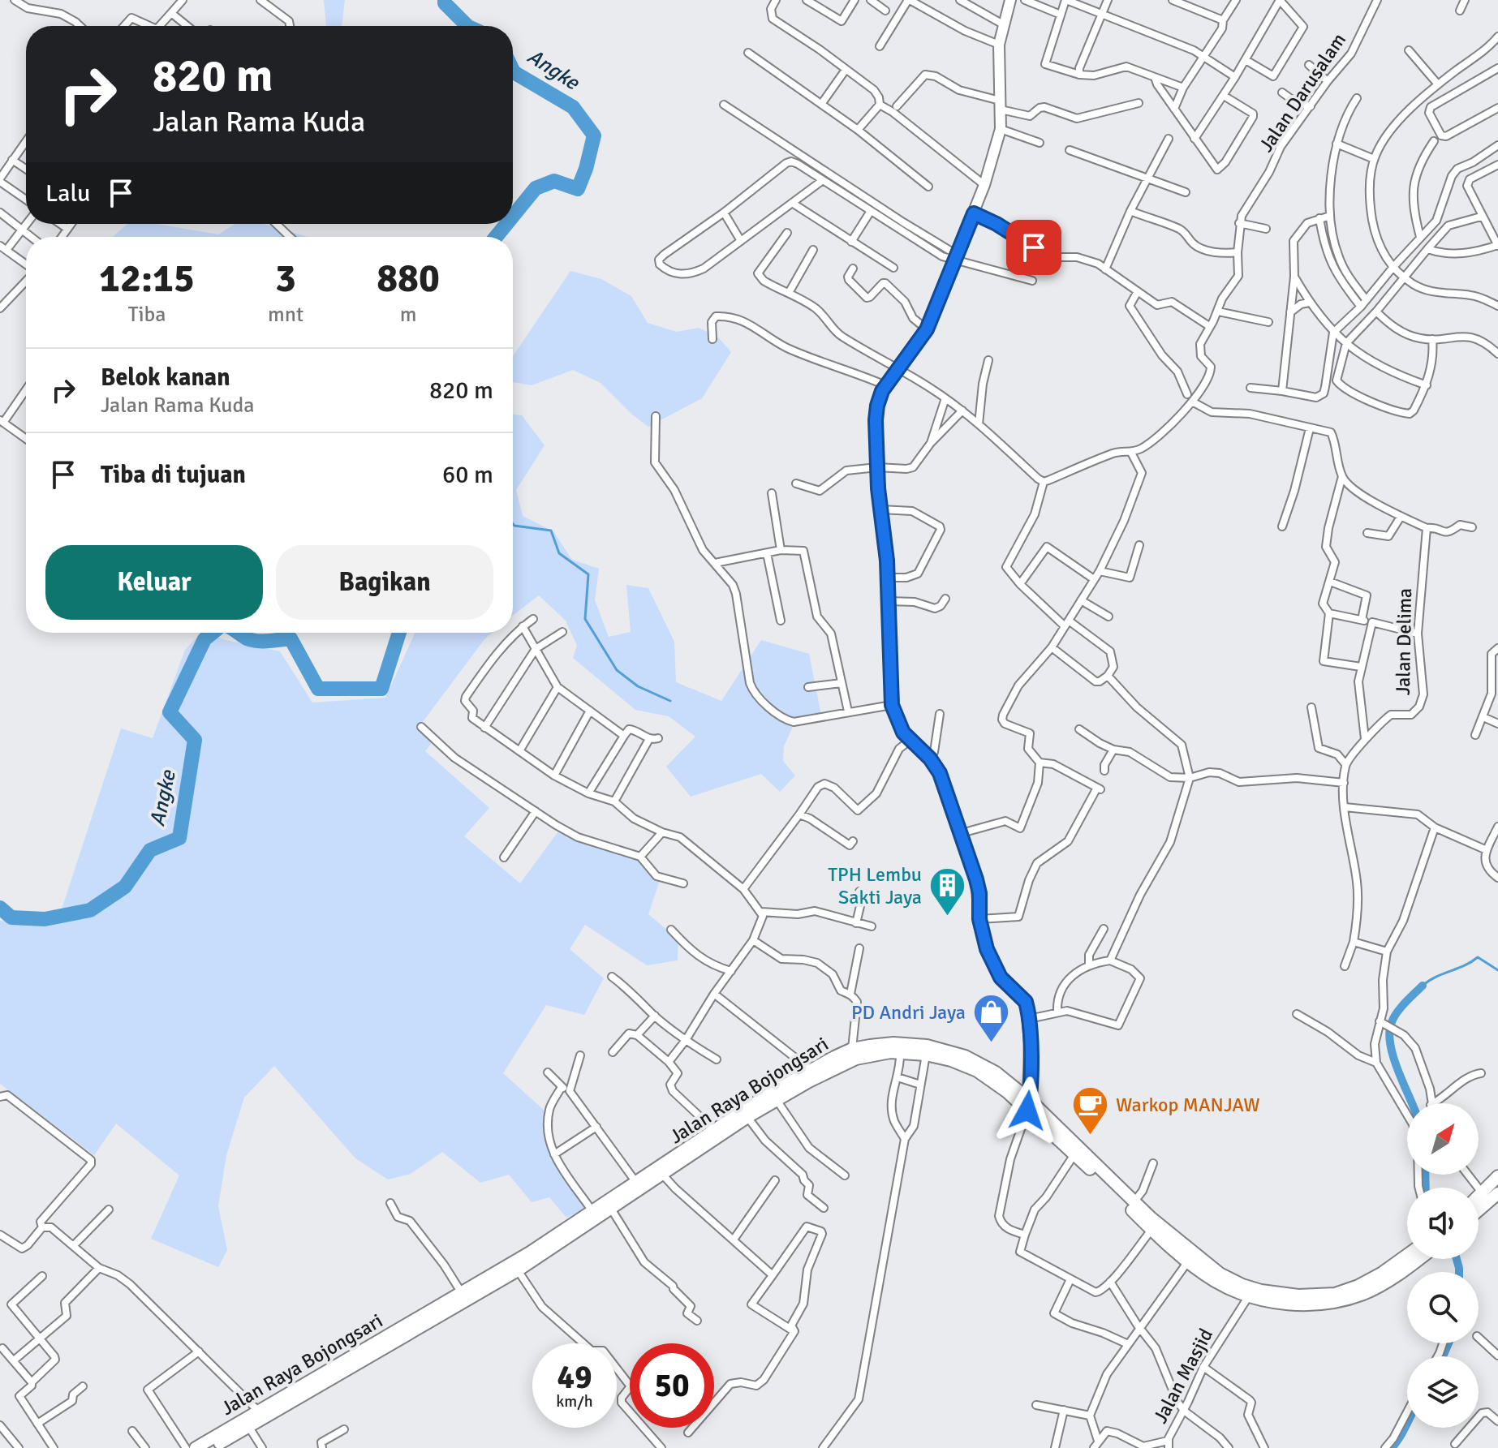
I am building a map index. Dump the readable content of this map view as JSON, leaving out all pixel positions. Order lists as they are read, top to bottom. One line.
{"streets":{"highway":["Jalan Raya Bojongsari"],"street":["Jalan Darusalam","Jalan Delima","Jalan Masjid"]},"crossings":[["Jalan Raya Bojongsari","Jalan Masjid"]],"water":["Angke"],"places":{"building":["TPH Lembu Sakti Jaya"],"shop":["PD Andri Jaya"],"cafe":["Warkop MANJAW"]},"north":"top right","page":{"turn":["820 m","Jalan Rama Kuda"],"then":"Lalu","eta":["12:15","Tiba","3","mnt","880","m"],"list":[{"name":"Belok kanan","note":"Jalan Rama Kuda","value":"820 m"},{"name":"Tiba di tujuan","value":"60 m"}],"buttons":["Keluar","Bagikan"],"speed":"49 km/h","limit":"50"}}
